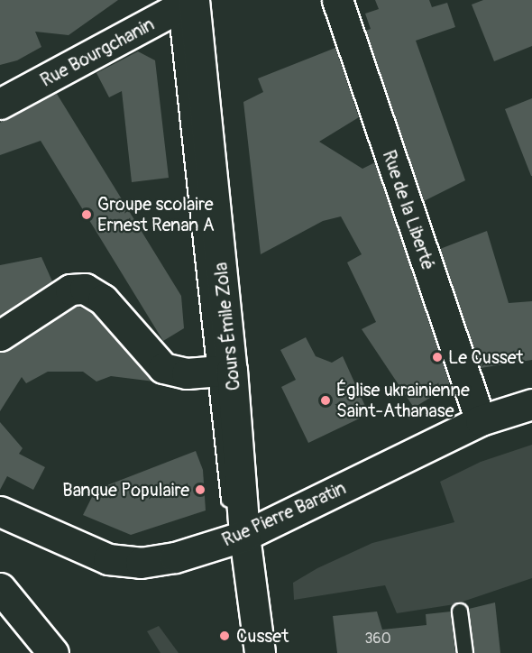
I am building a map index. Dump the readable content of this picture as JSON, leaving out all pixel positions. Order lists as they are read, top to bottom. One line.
{"streets":{"street":["Rue Bourgchanin","Rue de la Liberté","Cours Émile Zola","Rue Pierre Baratin"]},"crossings":[["Rue Bourgchanin","Cours Émile Zola"],["Rue de la Liberté","Rue Pierre Baratin"],["Cours Émile Zola","Rue Pierre Baratin"]],"places":["Groupe scolaire Ernest Renan A","Le Cusset","Église ukrainienne Saint-Athanase","Banque Populaire","Cusset"],"house_numbers":["360"]}
